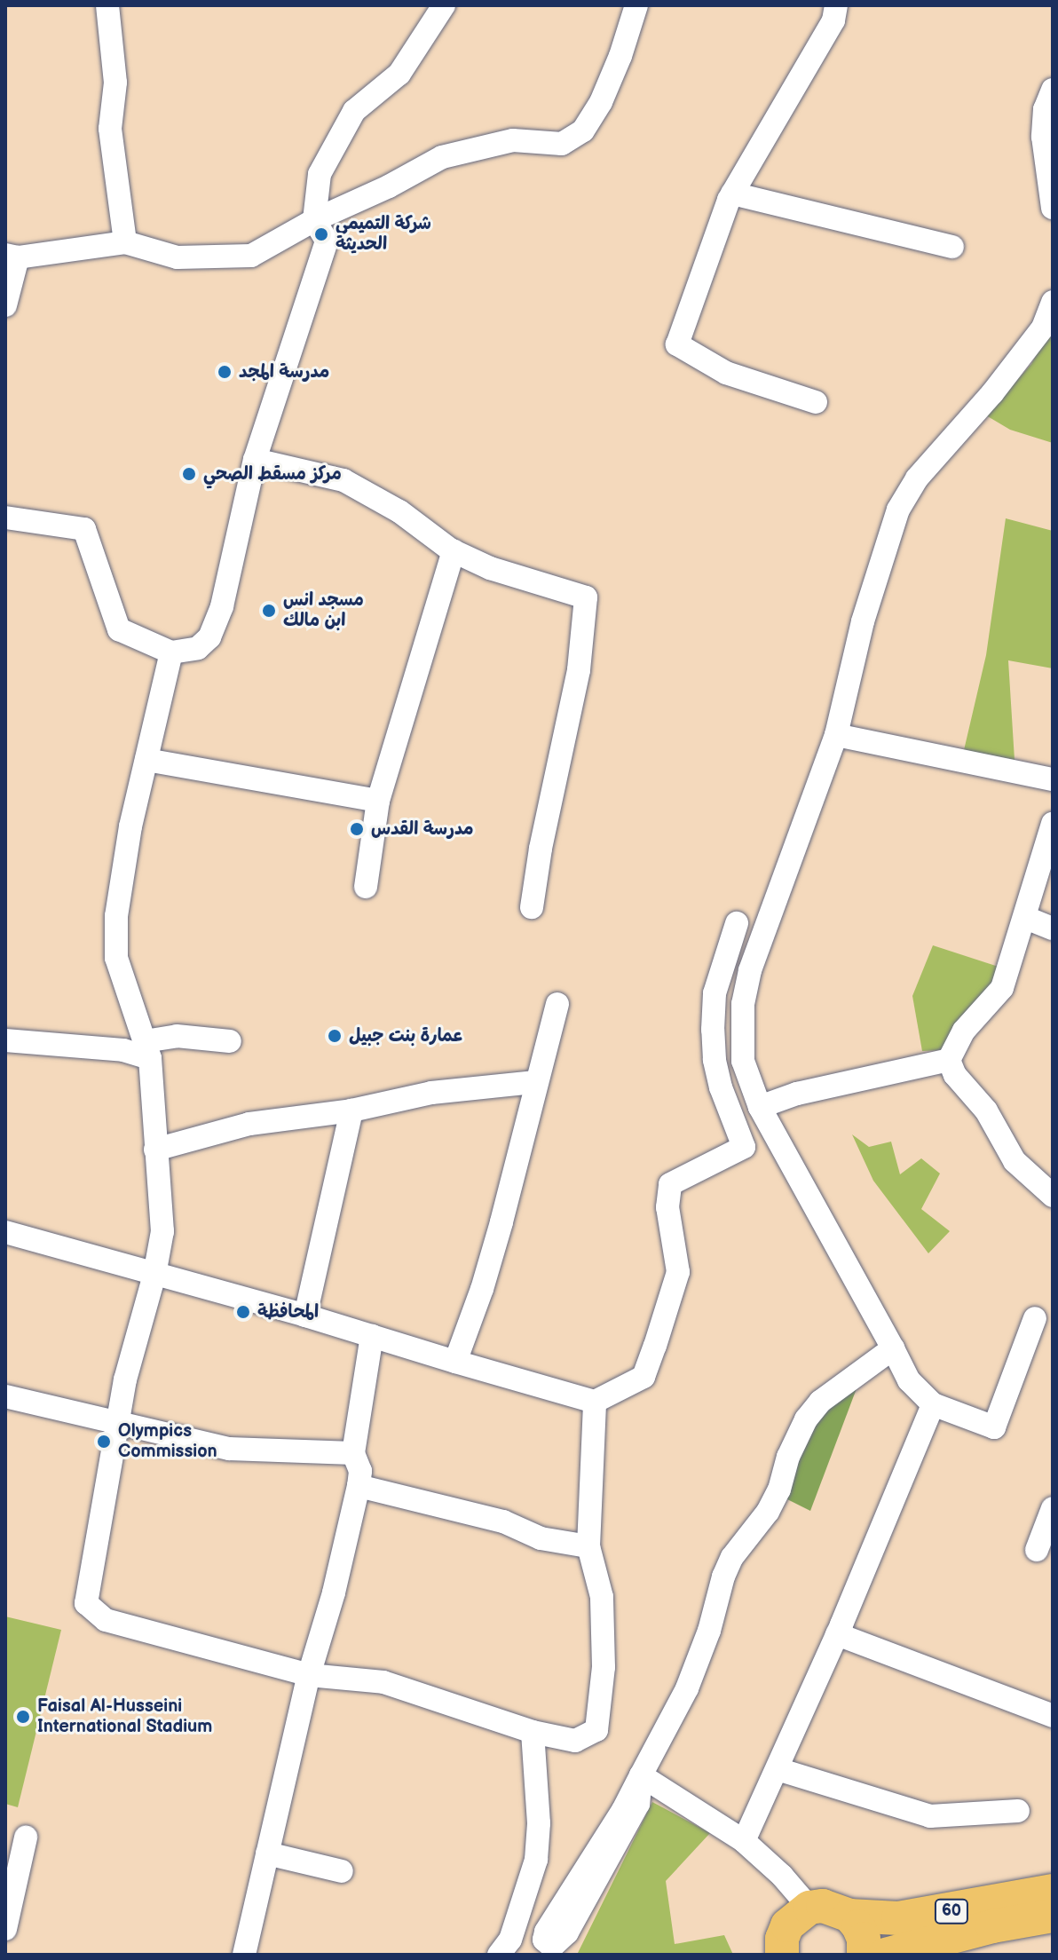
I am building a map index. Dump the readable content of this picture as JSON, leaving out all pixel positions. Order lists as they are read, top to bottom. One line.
{"streets":{"highway":["60"]},"places":["شركة التميمي الحديثة","مدرسة المجد","مركز مسقط الصحي","مسجد انس ابن مالك","مدرسة القدس","عمارة بنت جبيل","المحافظة","Olympics Commission","Faisal Al-Husseini International Stadium"]}
